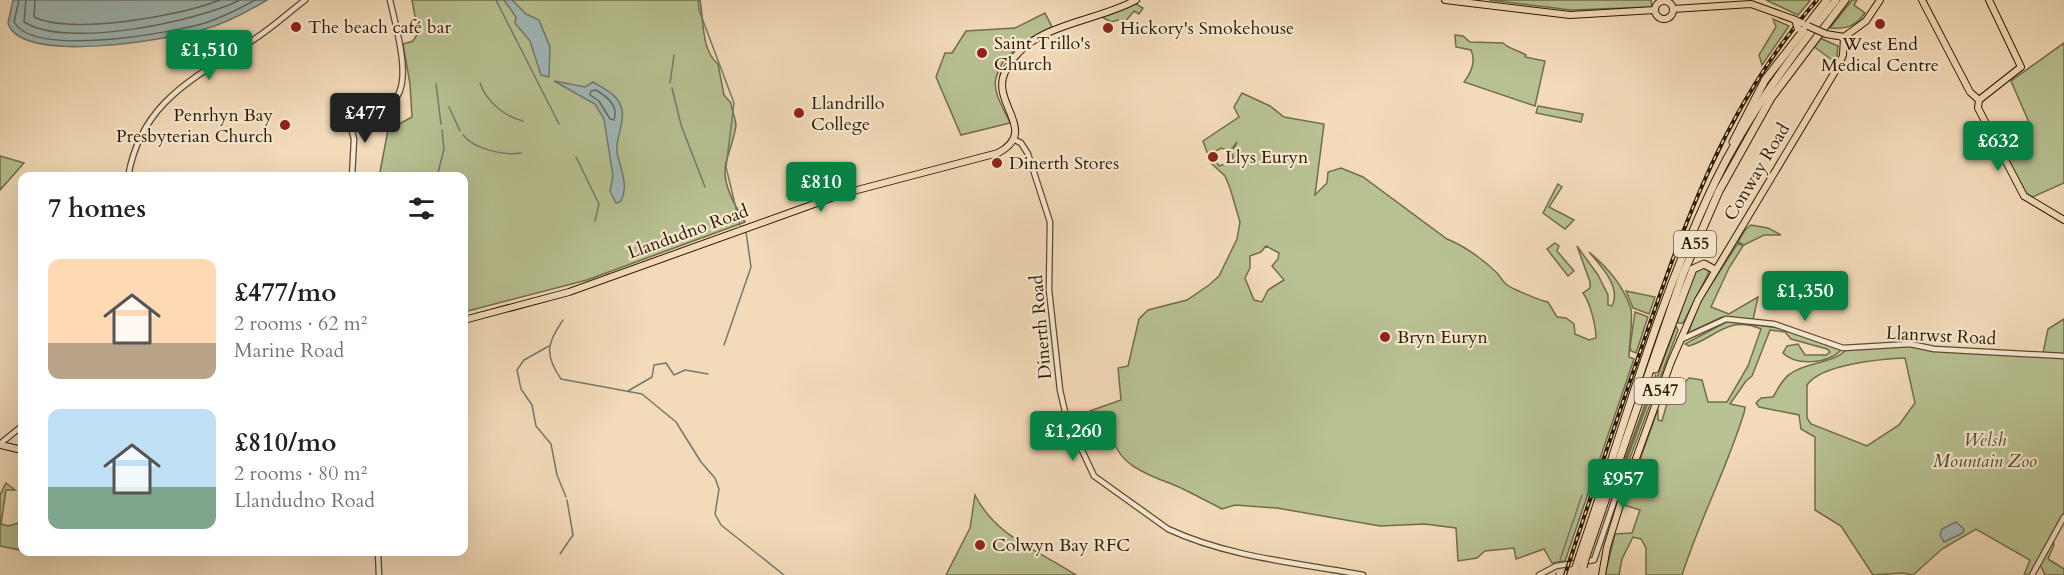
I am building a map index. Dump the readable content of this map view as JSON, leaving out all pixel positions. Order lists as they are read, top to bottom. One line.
{"streets":{"highway":["A55"],"main road":["Conway Road","Llandudno Road","A547"],"street":["Dinerth Road","Llanrwst Road"]},"crossings":[["Conway Road","Llanrwst Road"],["Llandudno Road","Dinerth Road"]],"parks":["Welsh Mountain Zoo"],"places":["West End Medical Centre","The beach café bar","Hickory's Smokehouse","Saint Trillo's Church","Llandrillo College","Penrhyn Bay Presbyterian Church","Llys Euryn","Dinerth Stores","Bryn Euryn","Colwyn Bay RFC"],"page":{"price":["£1,510","£477","£632","£810","£1,350","£1,260","£957"],"heading":"7 homes","list":[{"name":"£477/mo","note":"2 rooms · 62 m² · Marine Road"},{"name":"£810/mo","note":"2 rooms · 80 m² · Llandudno Road"}]}}
